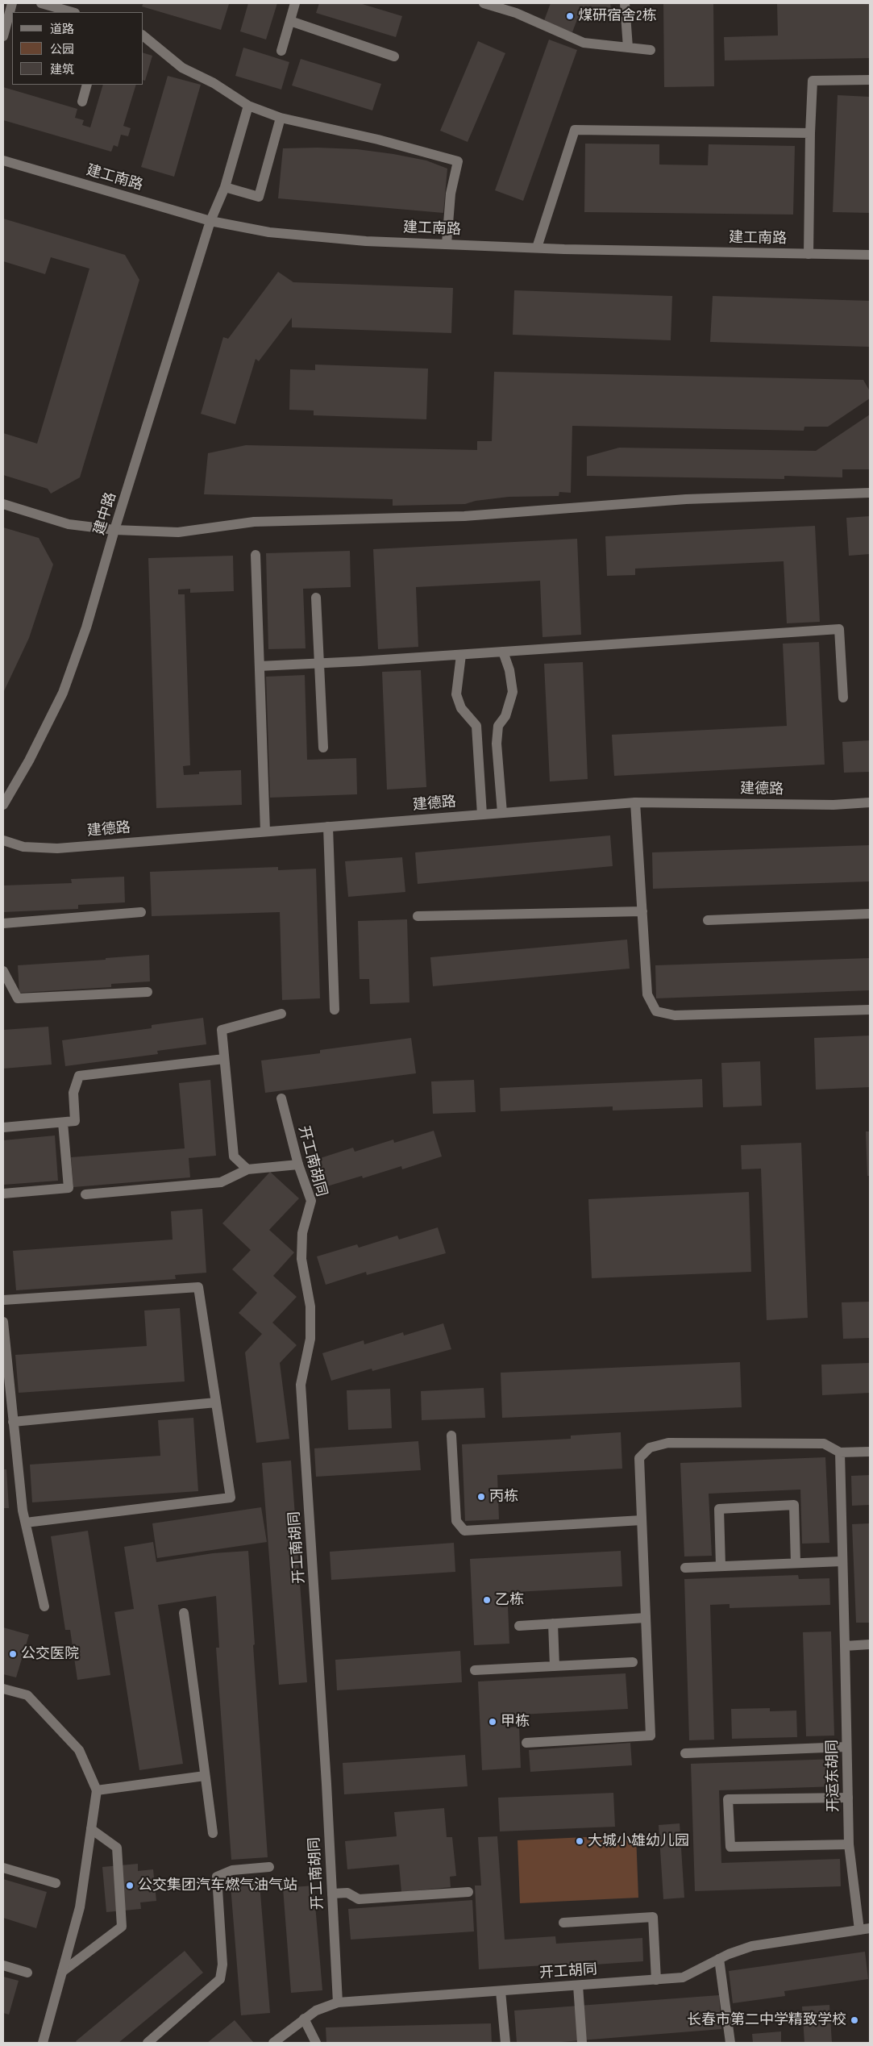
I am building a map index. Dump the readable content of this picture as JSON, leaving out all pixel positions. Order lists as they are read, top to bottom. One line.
{"streets":{"street":["建工南路","建中路","建德路","开工南胡同","开运东胡同","开工胡同"]},"crossings":[["建工南路","建中路"],["开工南胡同","开工胡同"],["开运东胡同","开工胡同"]],"places":["煤研宿舍2栋","丙栋","乙栋","公交医院","甲栋","大城小雄幼儿园","公交集团汽车燃气油气站","长春市第二中学精致学校"],"legend":["道路","公园","建筑"]}
